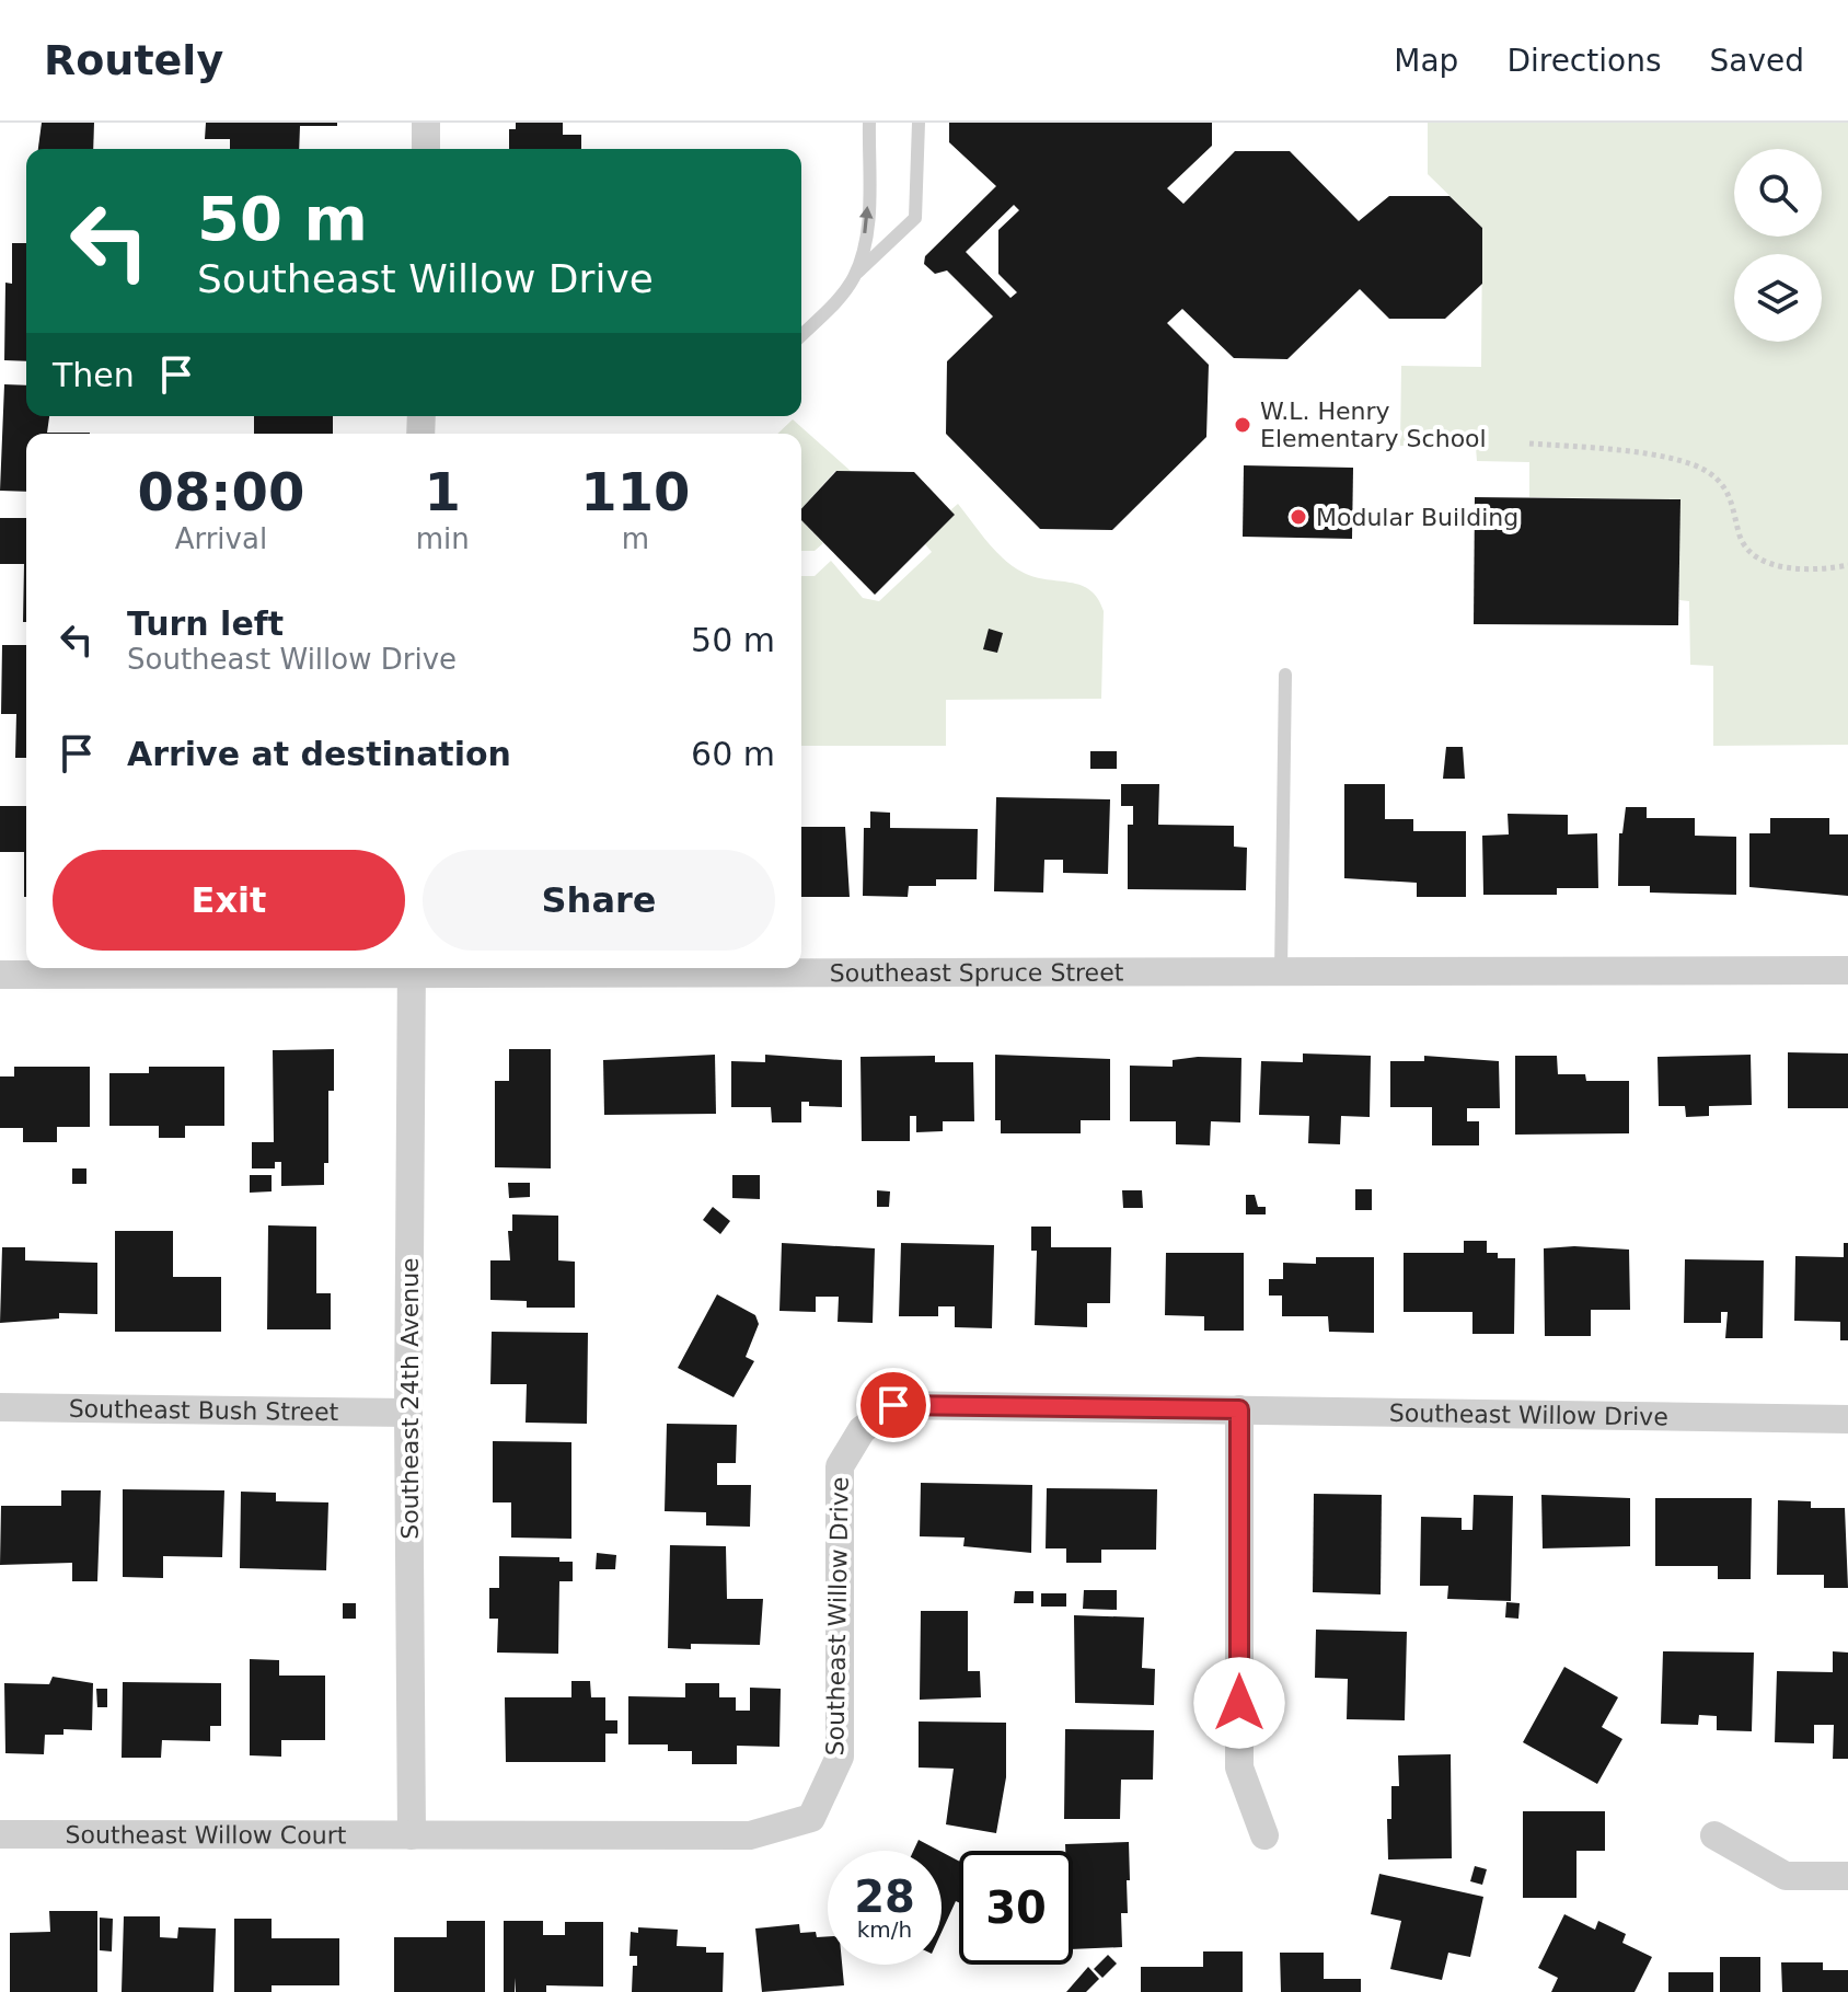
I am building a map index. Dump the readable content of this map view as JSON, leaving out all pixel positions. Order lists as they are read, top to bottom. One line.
{"streets":{"street":["Southeast Spruce Street","Southeast 24th Avenue","Southeast Bush Street","Southeast Willow Drive","Southeast Willow Court"]},"crossings":[["Southeast Spruce Street","Southeast 24th Avenue"],["Southeast 24th Avenue","Southeast Bush Street"],["Southeast 24th Avenue","Southeast Willow Drive"],["Southeast 24th Avenue","Southeast Willow Court"],["Southeast Willow Drive","Southeast Willow Court"]],"places":["W.L. Henry Elementary School","Modular Building"],"page":{"header":"Routely","nav":["Map","Directions","Saved"],"turn":["50 m","Southeast Willow Drive"],"then":"Then","eta":["08:00","Arrival","1","min","110","m"],"list":[{"name":"Turn left","note":"Southeast Willow Drive","value":"50 m"},{"name":"Arrive at destination","value":"60 m"}],"buttons":["Exit","Share"],"speed":"28 km/h","limit":"30"}}
